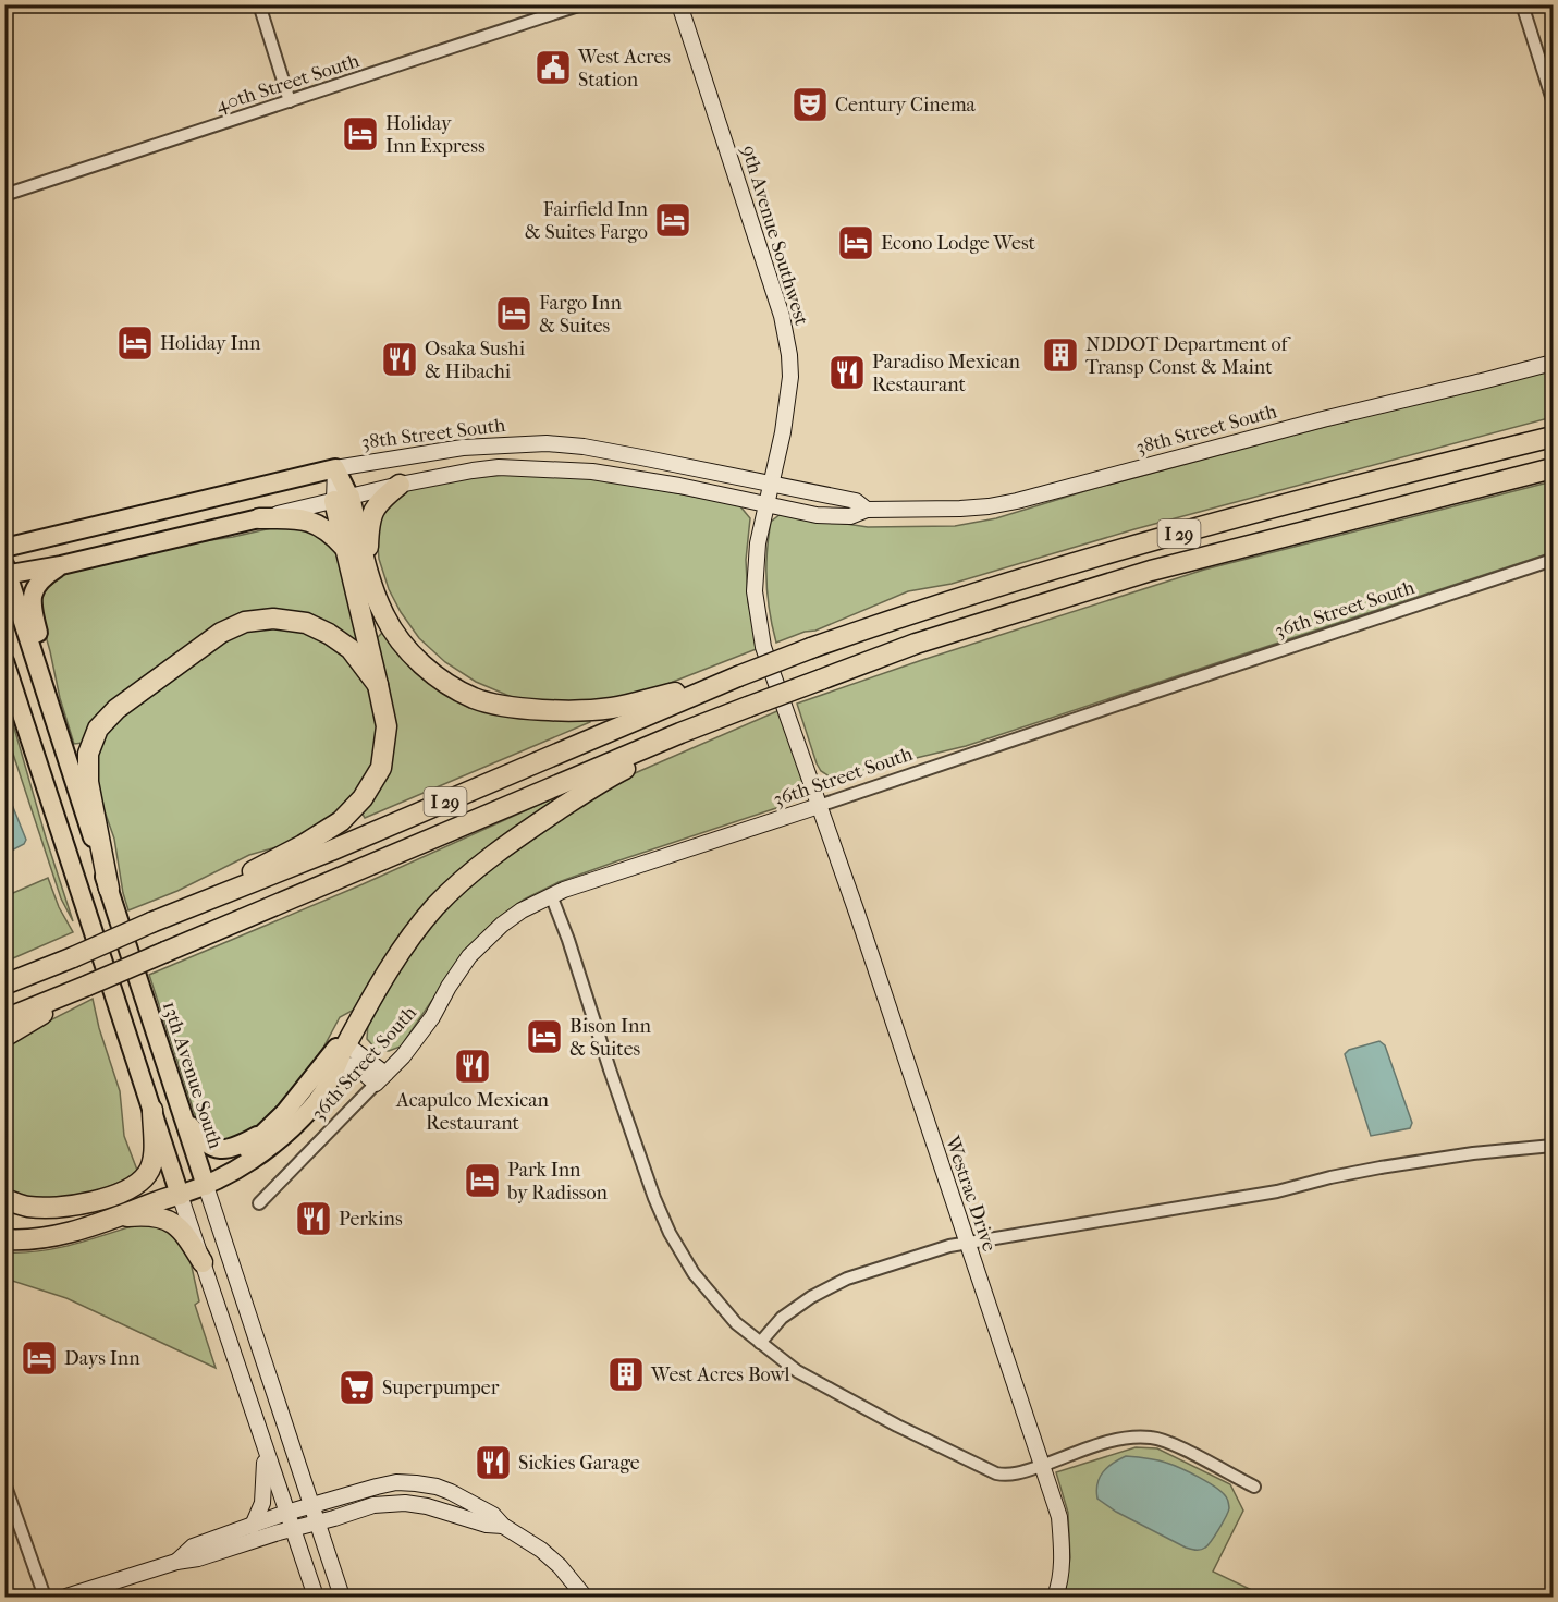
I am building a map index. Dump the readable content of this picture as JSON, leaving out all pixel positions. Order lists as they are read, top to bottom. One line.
{"streets":{"highway":["I 29"],"main road":["38th Street South","13th Avenue South"],"street":["40th Street South","9th Avenue Southwest","36th Street South","Westrac Drive"]},"crossings":[["9th Avenue Southwest","38th Street South"],["9th Avenue Southwest","Westrac Drive"],["38th Street South","13th Avenue South"],["38th Street South","Westrac Drive"],["36th Street South","Westrac Drive"]],"places":{"public building":["West Acres Station"],"theatre":["Century Cinema"],"hotel":["Holiday Inn Express","Fairfield Inn & Suites Fargo","Econo Lodge West","Fargo Inn & Suites","Holiday Inn","Bison Inn & Suites","Park Inn by Radisson","Days Inn"],"building":["NDDOT Department of Transp Const & Maint","West Acres Bowl"],"restaurant":["Osaka Sushi & Hibachi","Paradiso Mexican Restaurant","Acapulco Mexican Restaurant","Perkins","Sickies Garage"],"supermarket":["Superpumper"]}}
